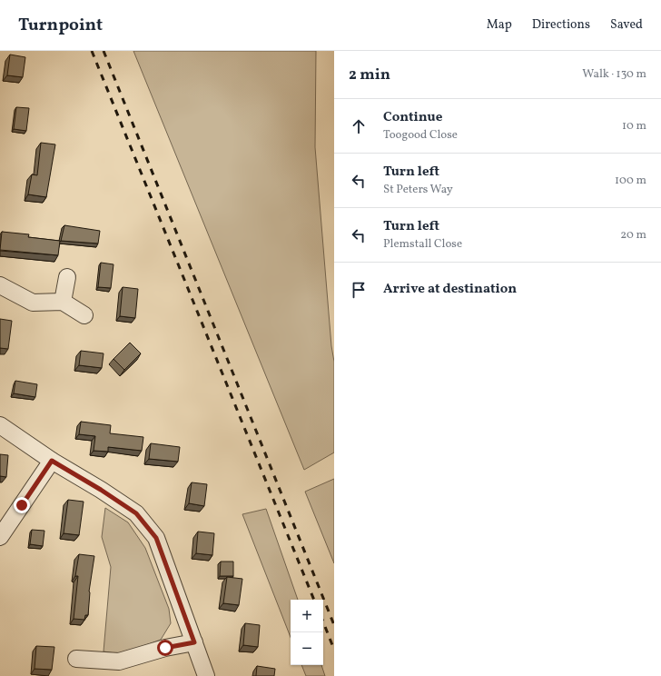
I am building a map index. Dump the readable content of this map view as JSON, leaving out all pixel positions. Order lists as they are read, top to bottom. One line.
{"page":{"header":"Turnpoint","nav":["Map","Directions","Saved"],"heading":["2 min","Walk · 130 m"],"list":[["Continue","Toogood Close","10 m"],["Turn left","St Peters Way","100 m"],["Turn left","Plemstall Close","20 m"],"Arrive at destination"],"map_buttons":["+","−"]}}
